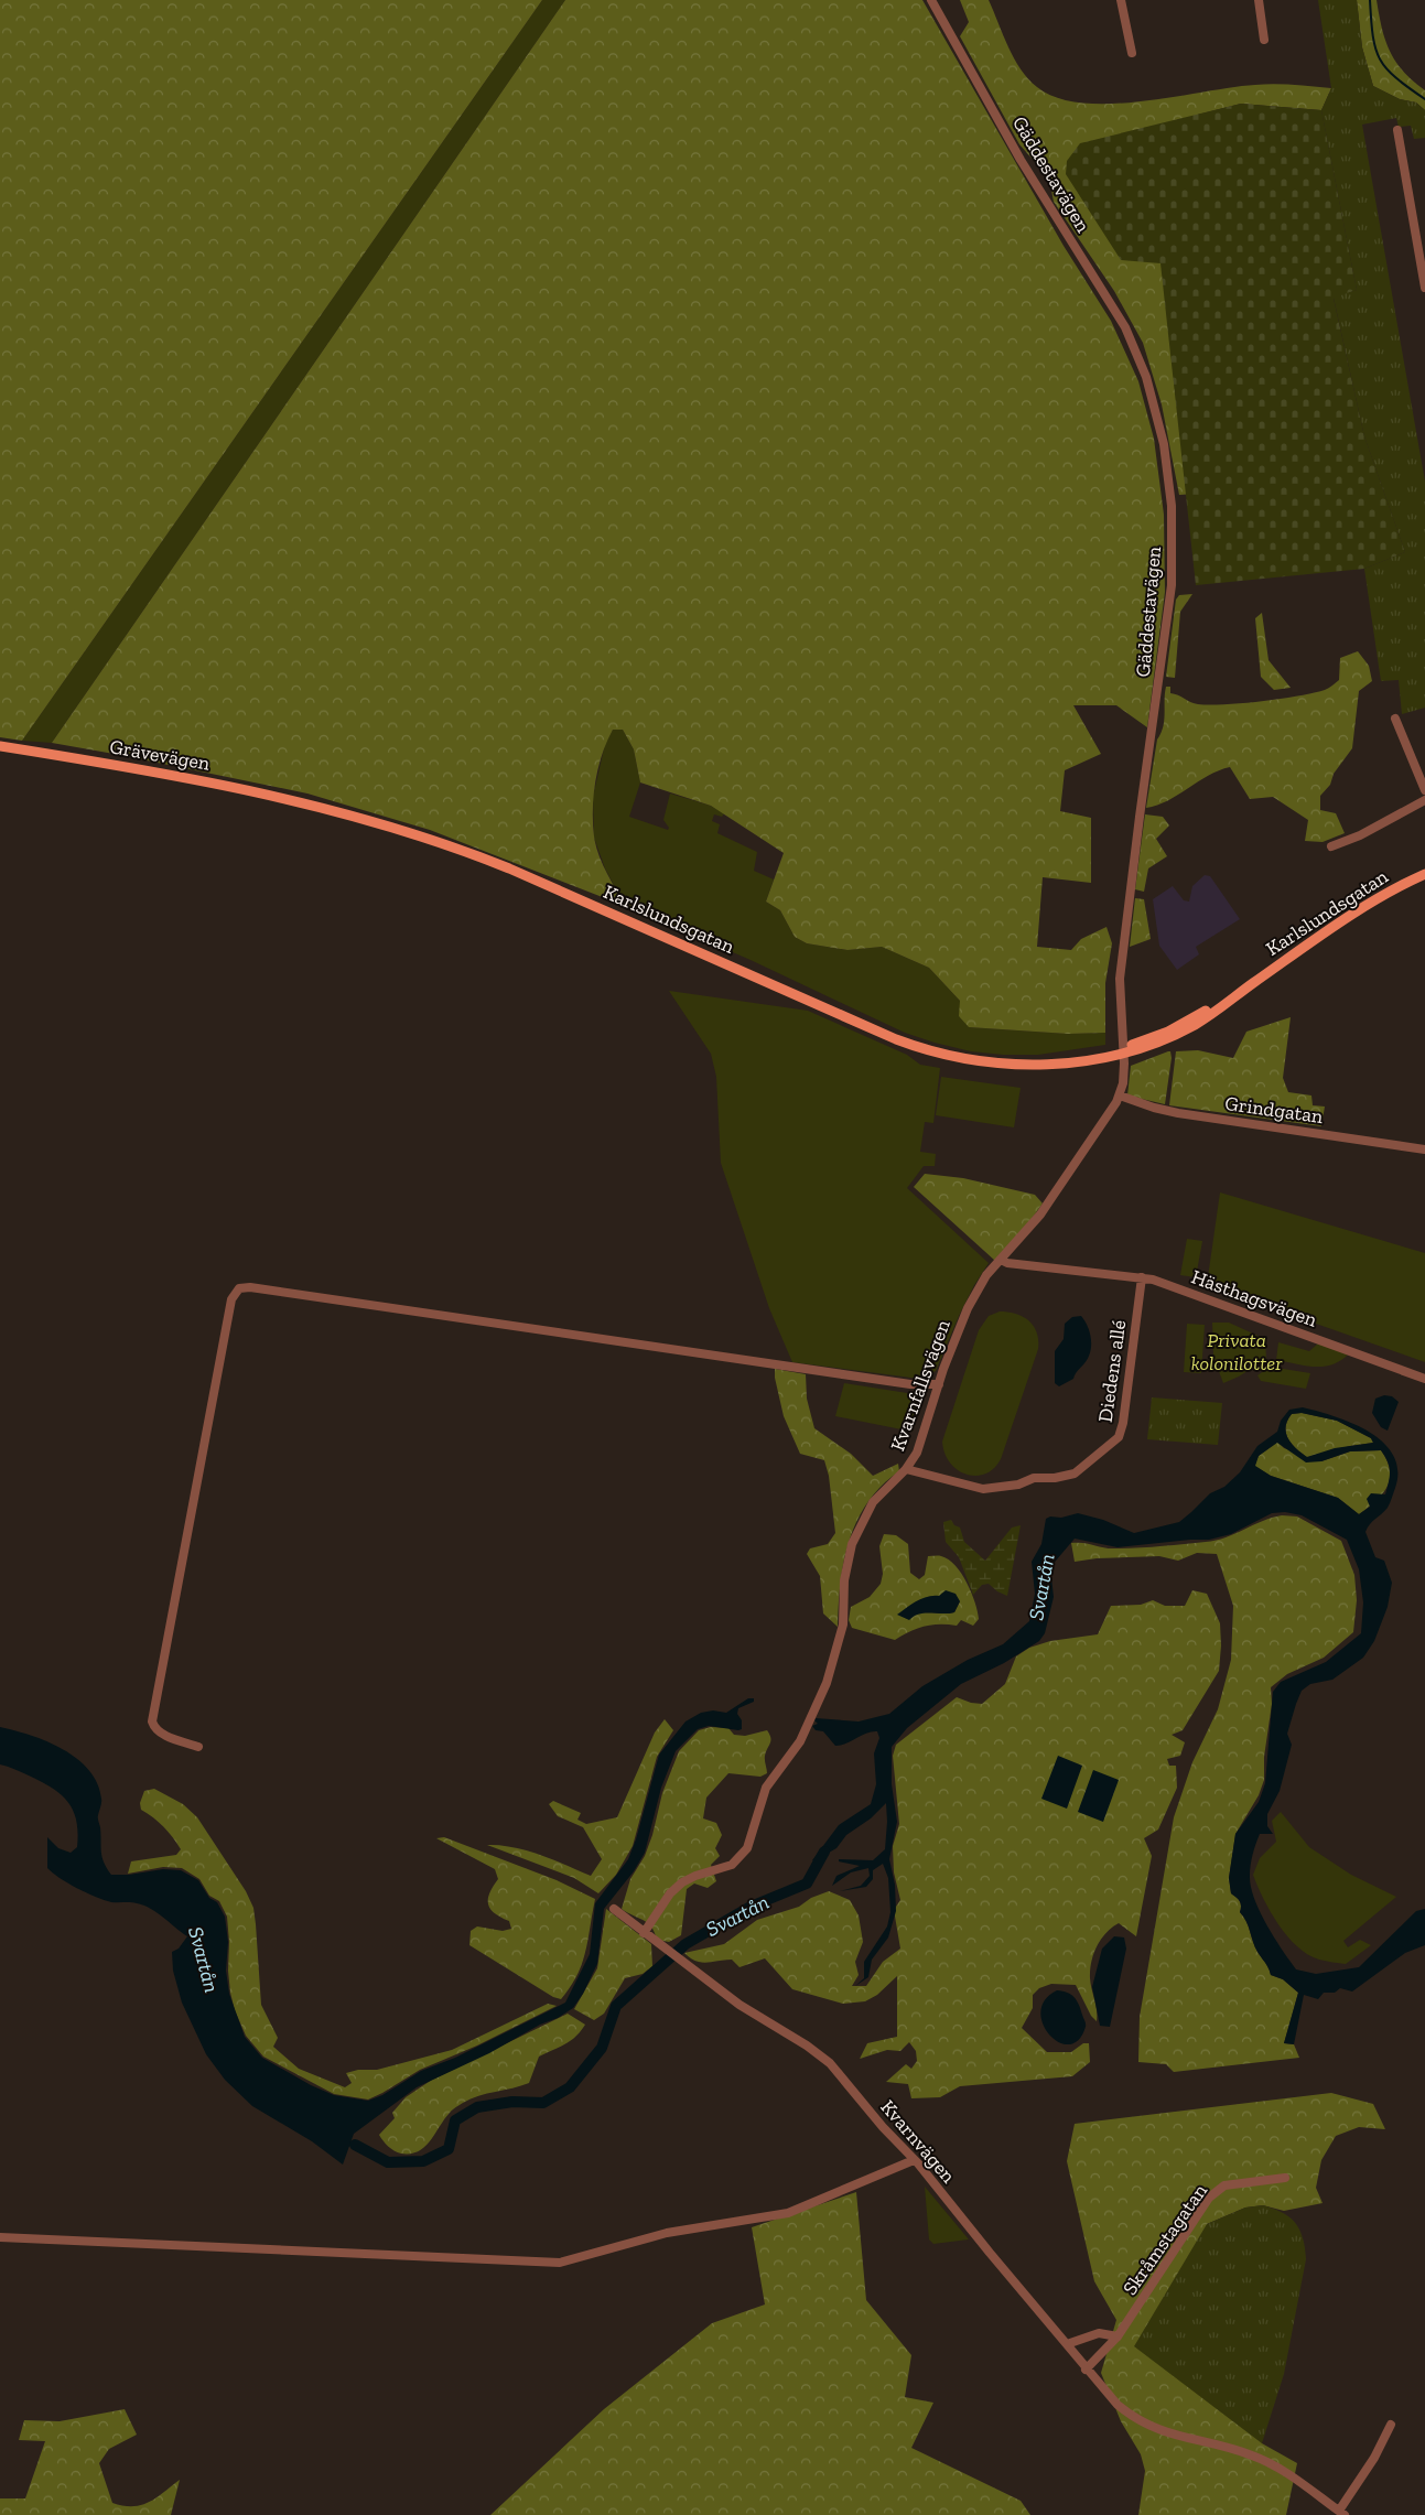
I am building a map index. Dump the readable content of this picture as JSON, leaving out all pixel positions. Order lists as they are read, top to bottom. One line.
{"streets":{"main road":["Grävevägen","Karlslundsgatan"],"street":["Gäddestavägen","Grindgatan","Hästhagsvägen","Diedens allé","Kvarnfallsvägen","Kvarnvägen","Skråmstagatan"]},"crossings":[["Gäddestavägen","Karlslundsgatan"],["Gäddestavägen","Kvarnfallsvägen"],["Grävevägen","Karlslundsgatan"],["Karlslundsgatan","Kvarnfallsvägen"],["Grindgatan","Kvarnfallsvägen"],["Hästhagsvägen","Diedens allé"],["Hästhagsvägen","Kvarnfallsvägen"],["Diedens allé","Kvarnfallsvägen"],["Kvarnfallsvägen","Kvarnvägen"],["Kvarnvägen","Skråmstagatan"]],"water":["Svartån"],"parks":["Privata kolonilotter"]}
